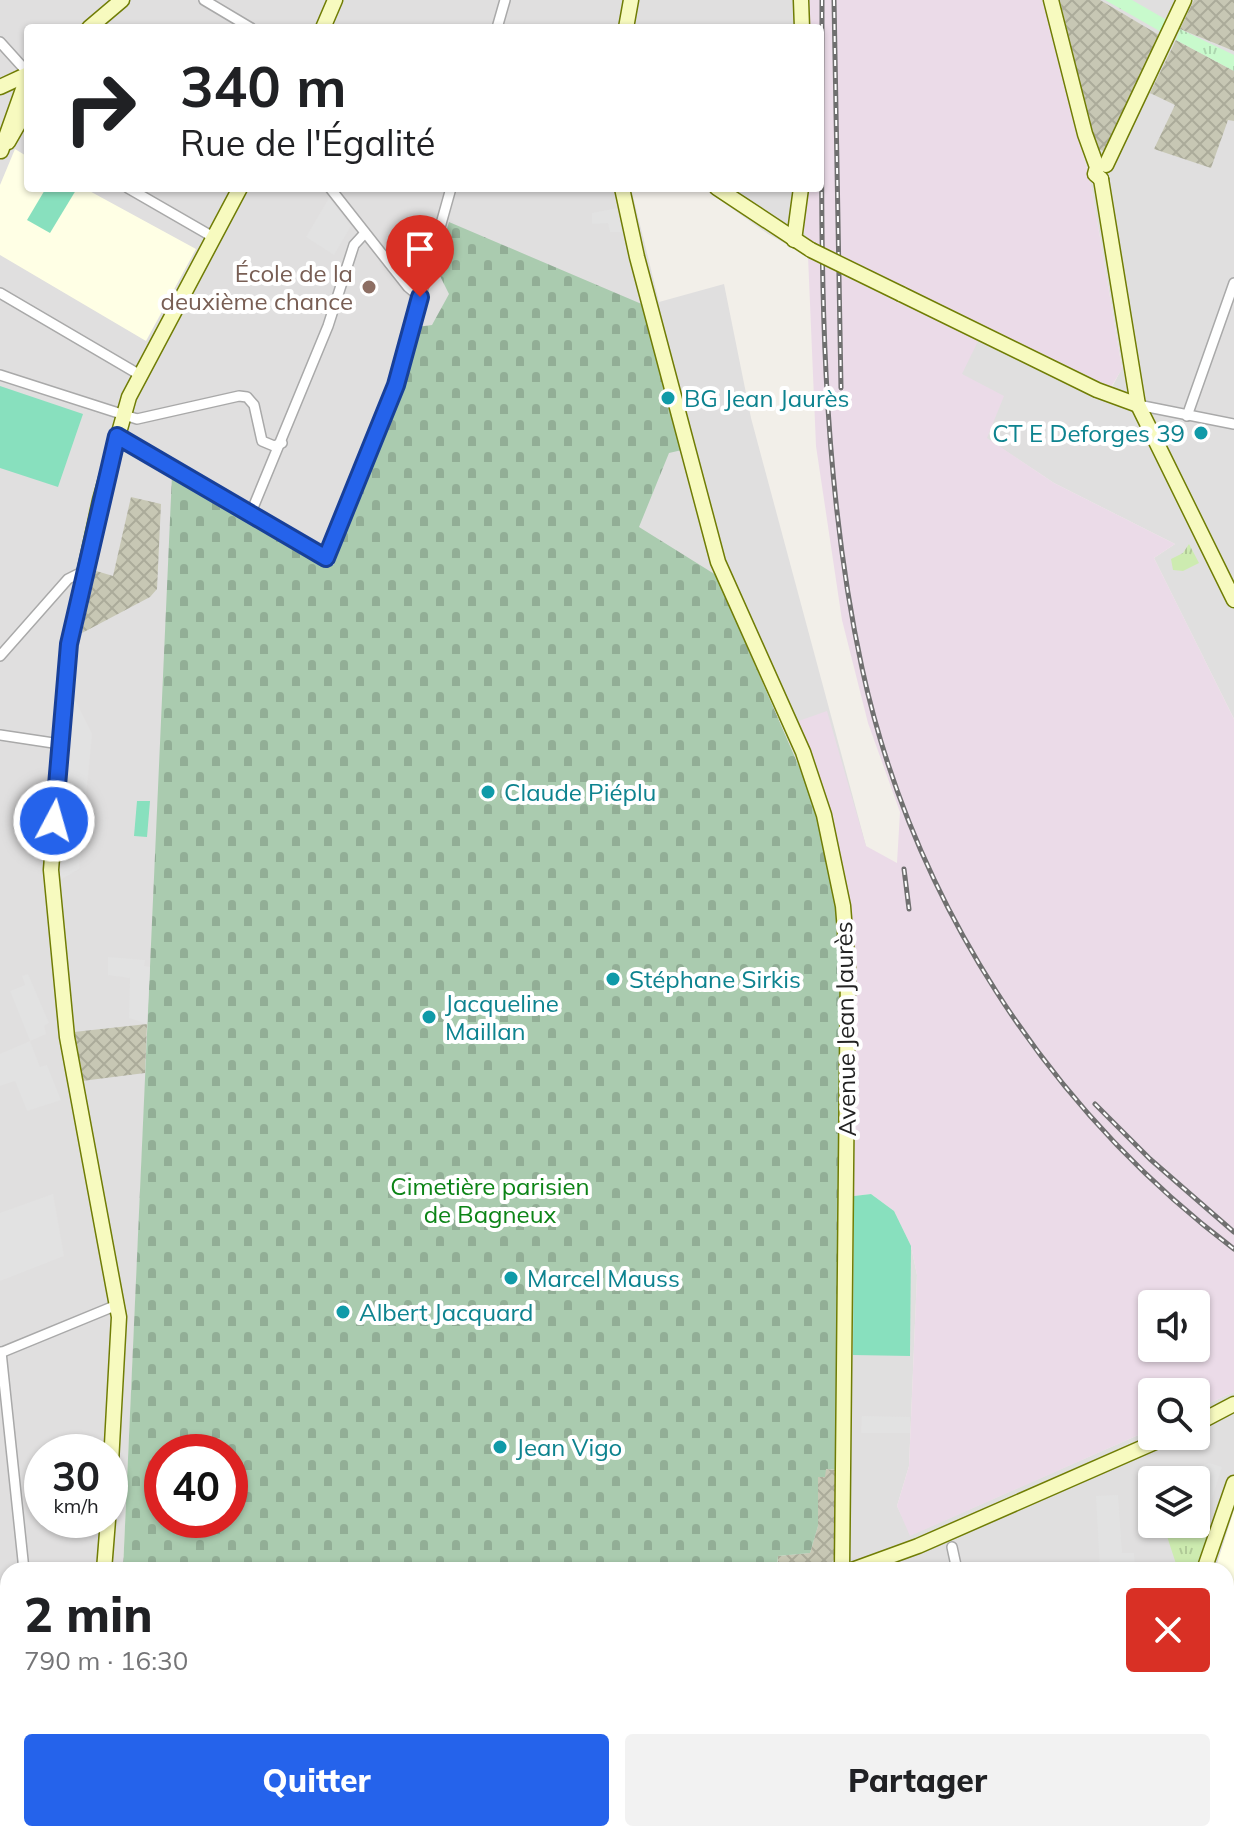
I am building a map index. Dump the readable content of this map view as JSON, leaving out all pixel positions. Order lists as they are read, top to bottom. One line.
{"streets":{"street":["Avenue Jean Jaurès"]},"parks":["Cimetière parisien de Bagneux"],"places":["École de la deuxième chance","BG Jean Jaurès","CT E Deforges 39","Claude Piéplu","Stéphane Sirkis","Jacqueline Maillan","Marcel Mauss","Albert Jacquard","Jean Vigo"],"page":{"turn":["340 m","Rue de l'Égalité"],"speed":"30 km/h","limit":"40","heading":["2 min","790 m · 16:30"],"buttons":["Quitter","Partager"]}}
